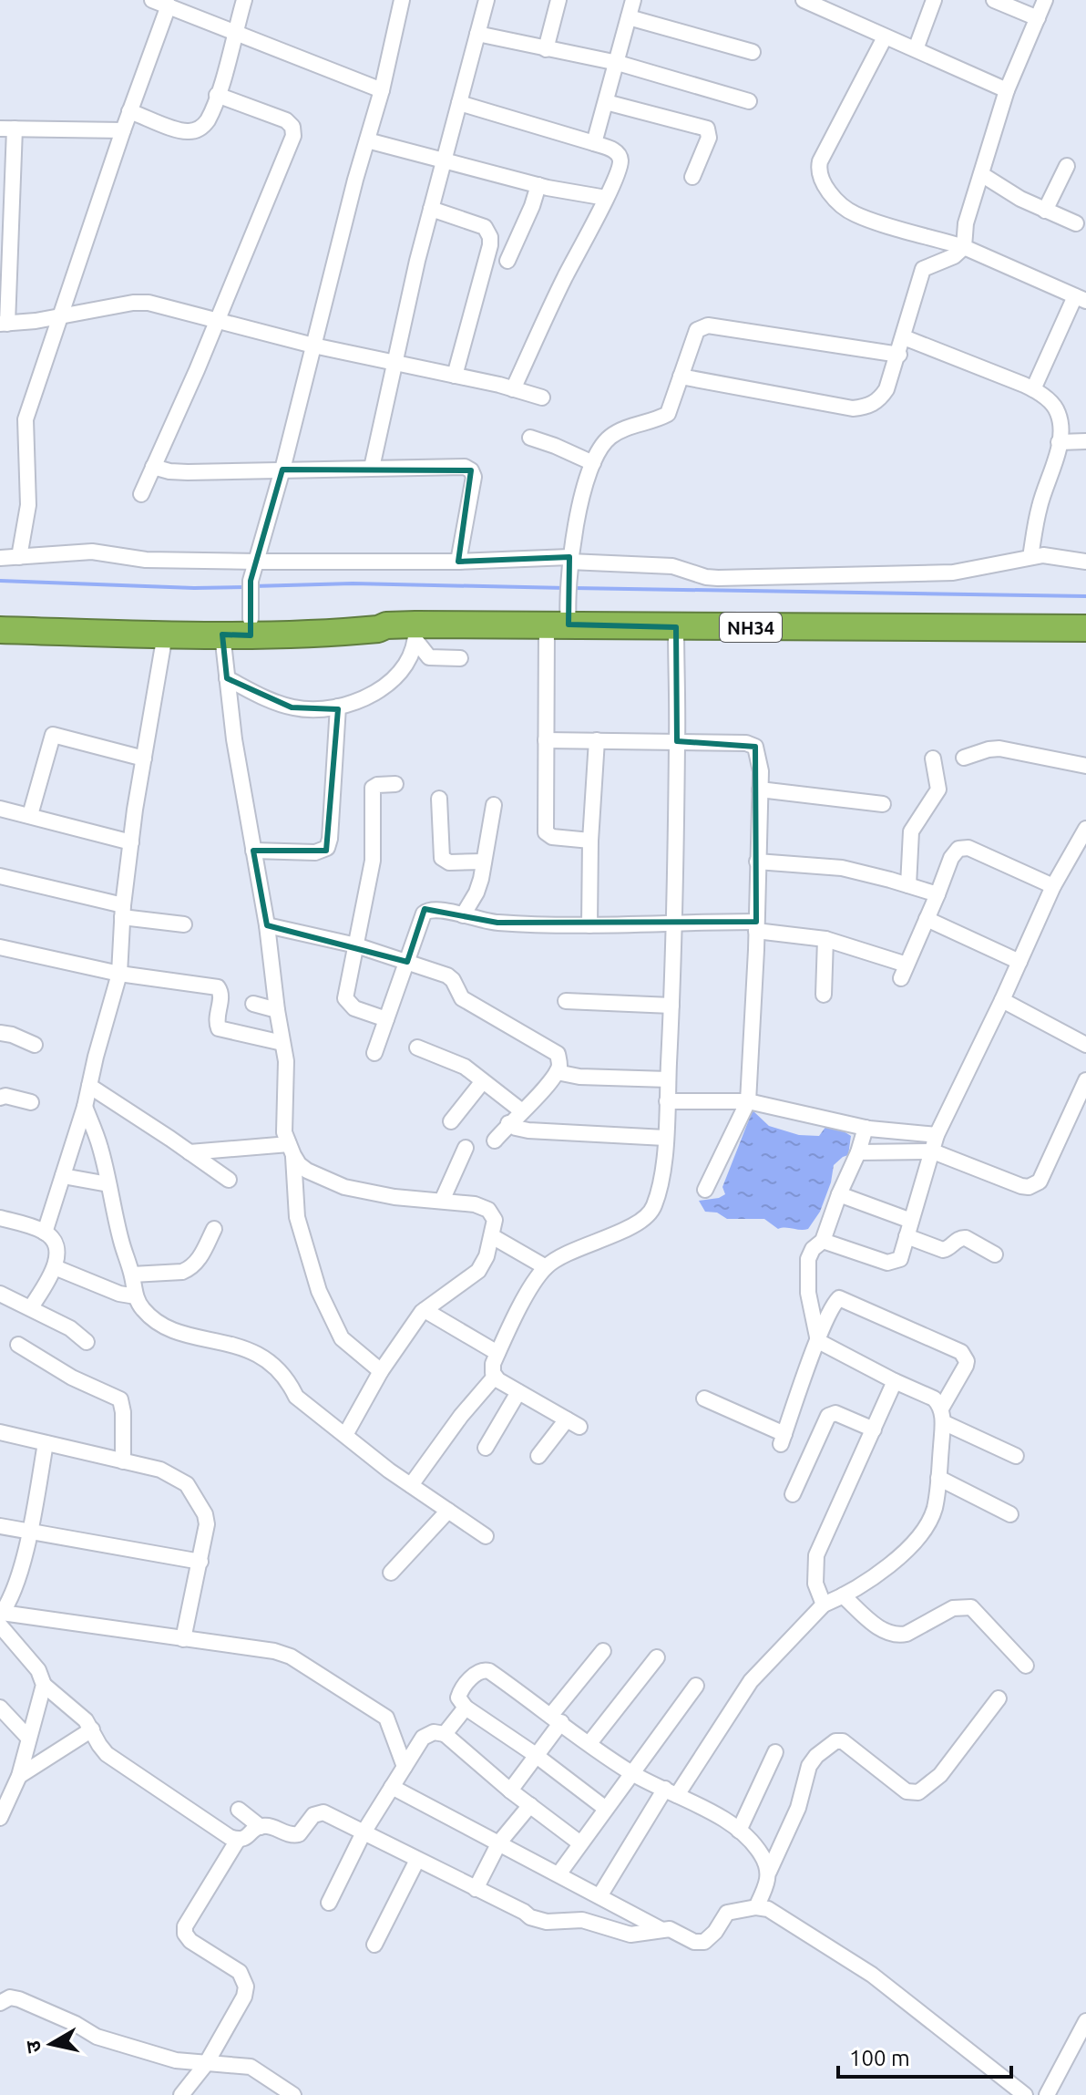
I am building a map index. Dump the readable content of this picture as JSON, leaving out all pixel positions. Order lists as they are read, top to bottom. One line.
{"streets":{"highway":["NH34"]},"scale_bar":"100 m","north":"left"}
